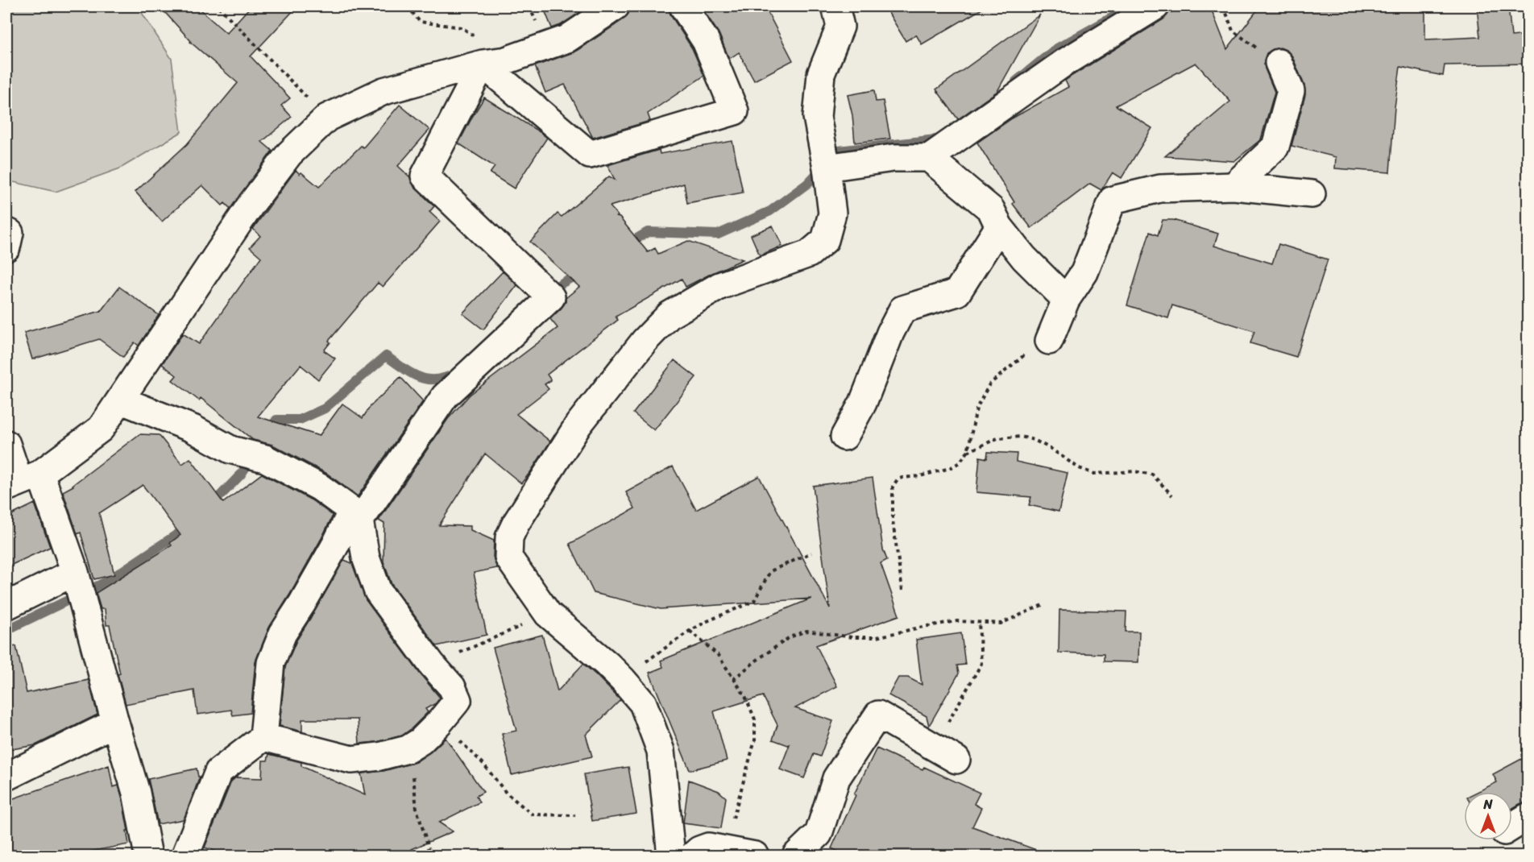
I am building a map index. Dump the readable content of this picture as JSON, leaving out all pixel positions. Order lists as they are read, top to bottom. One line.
{"north":"top"}
